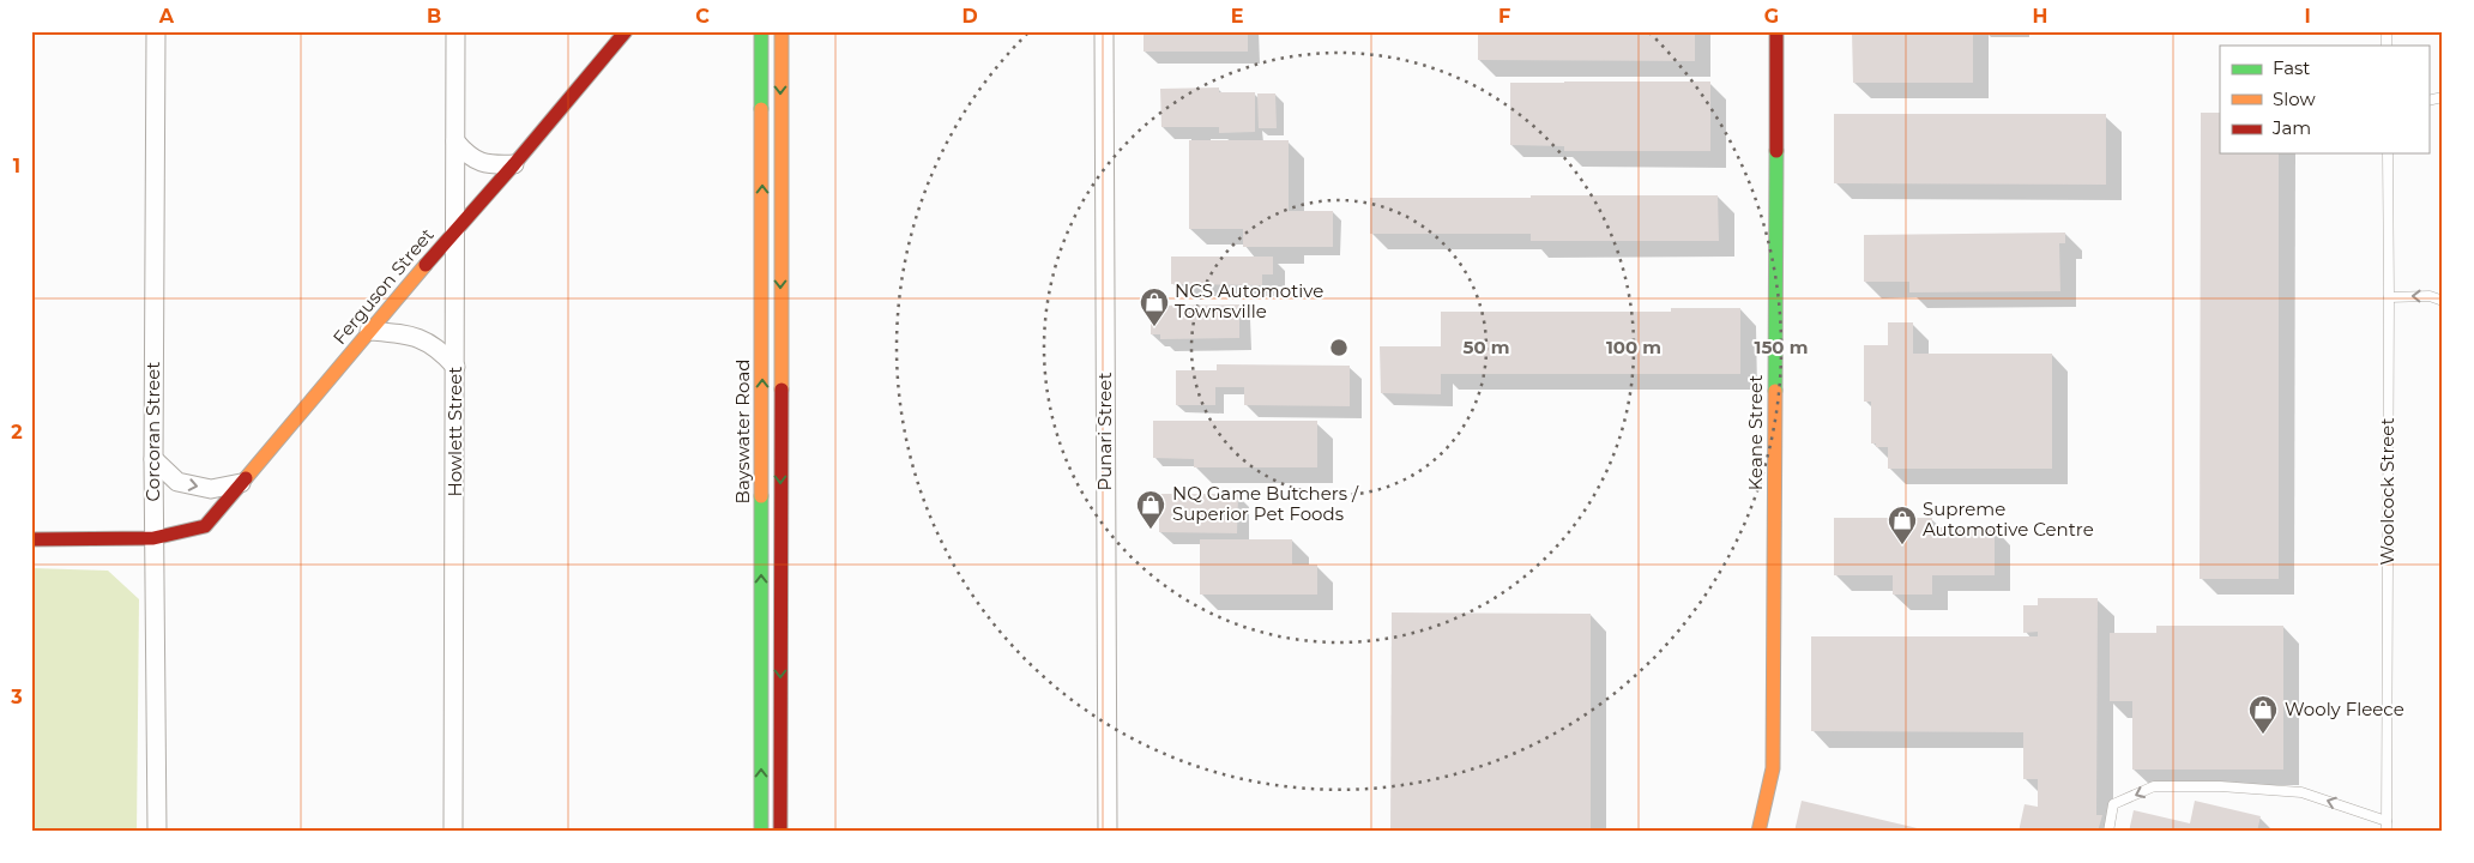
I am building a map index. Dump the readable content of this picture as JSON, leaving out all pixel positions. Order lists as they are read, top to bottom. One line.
{"streets":{"street":["Ferguson Street","Corcoran Street","Howlett Street","Bayswater Road","Punari Street","Keane Street"],"lane":["Woolcock Street"]},"crossings":[["Ferguson Street","Corcoran Street"],["Ferguson Street","Howlett Street"]],"places":{"shop":["NCS Automotive Townsville","NQ Game Butchers / Superior Pet Foods","Supreme Automotive Centre","Wooly Fleece"]},"legend":["Fast","Slow","Jam"],"grid":{"columns":["A","B","C","D","E","F","G","H","I"],"rows":["1","2","3"]},"rings":["50 m","100 m","150 m"]}
